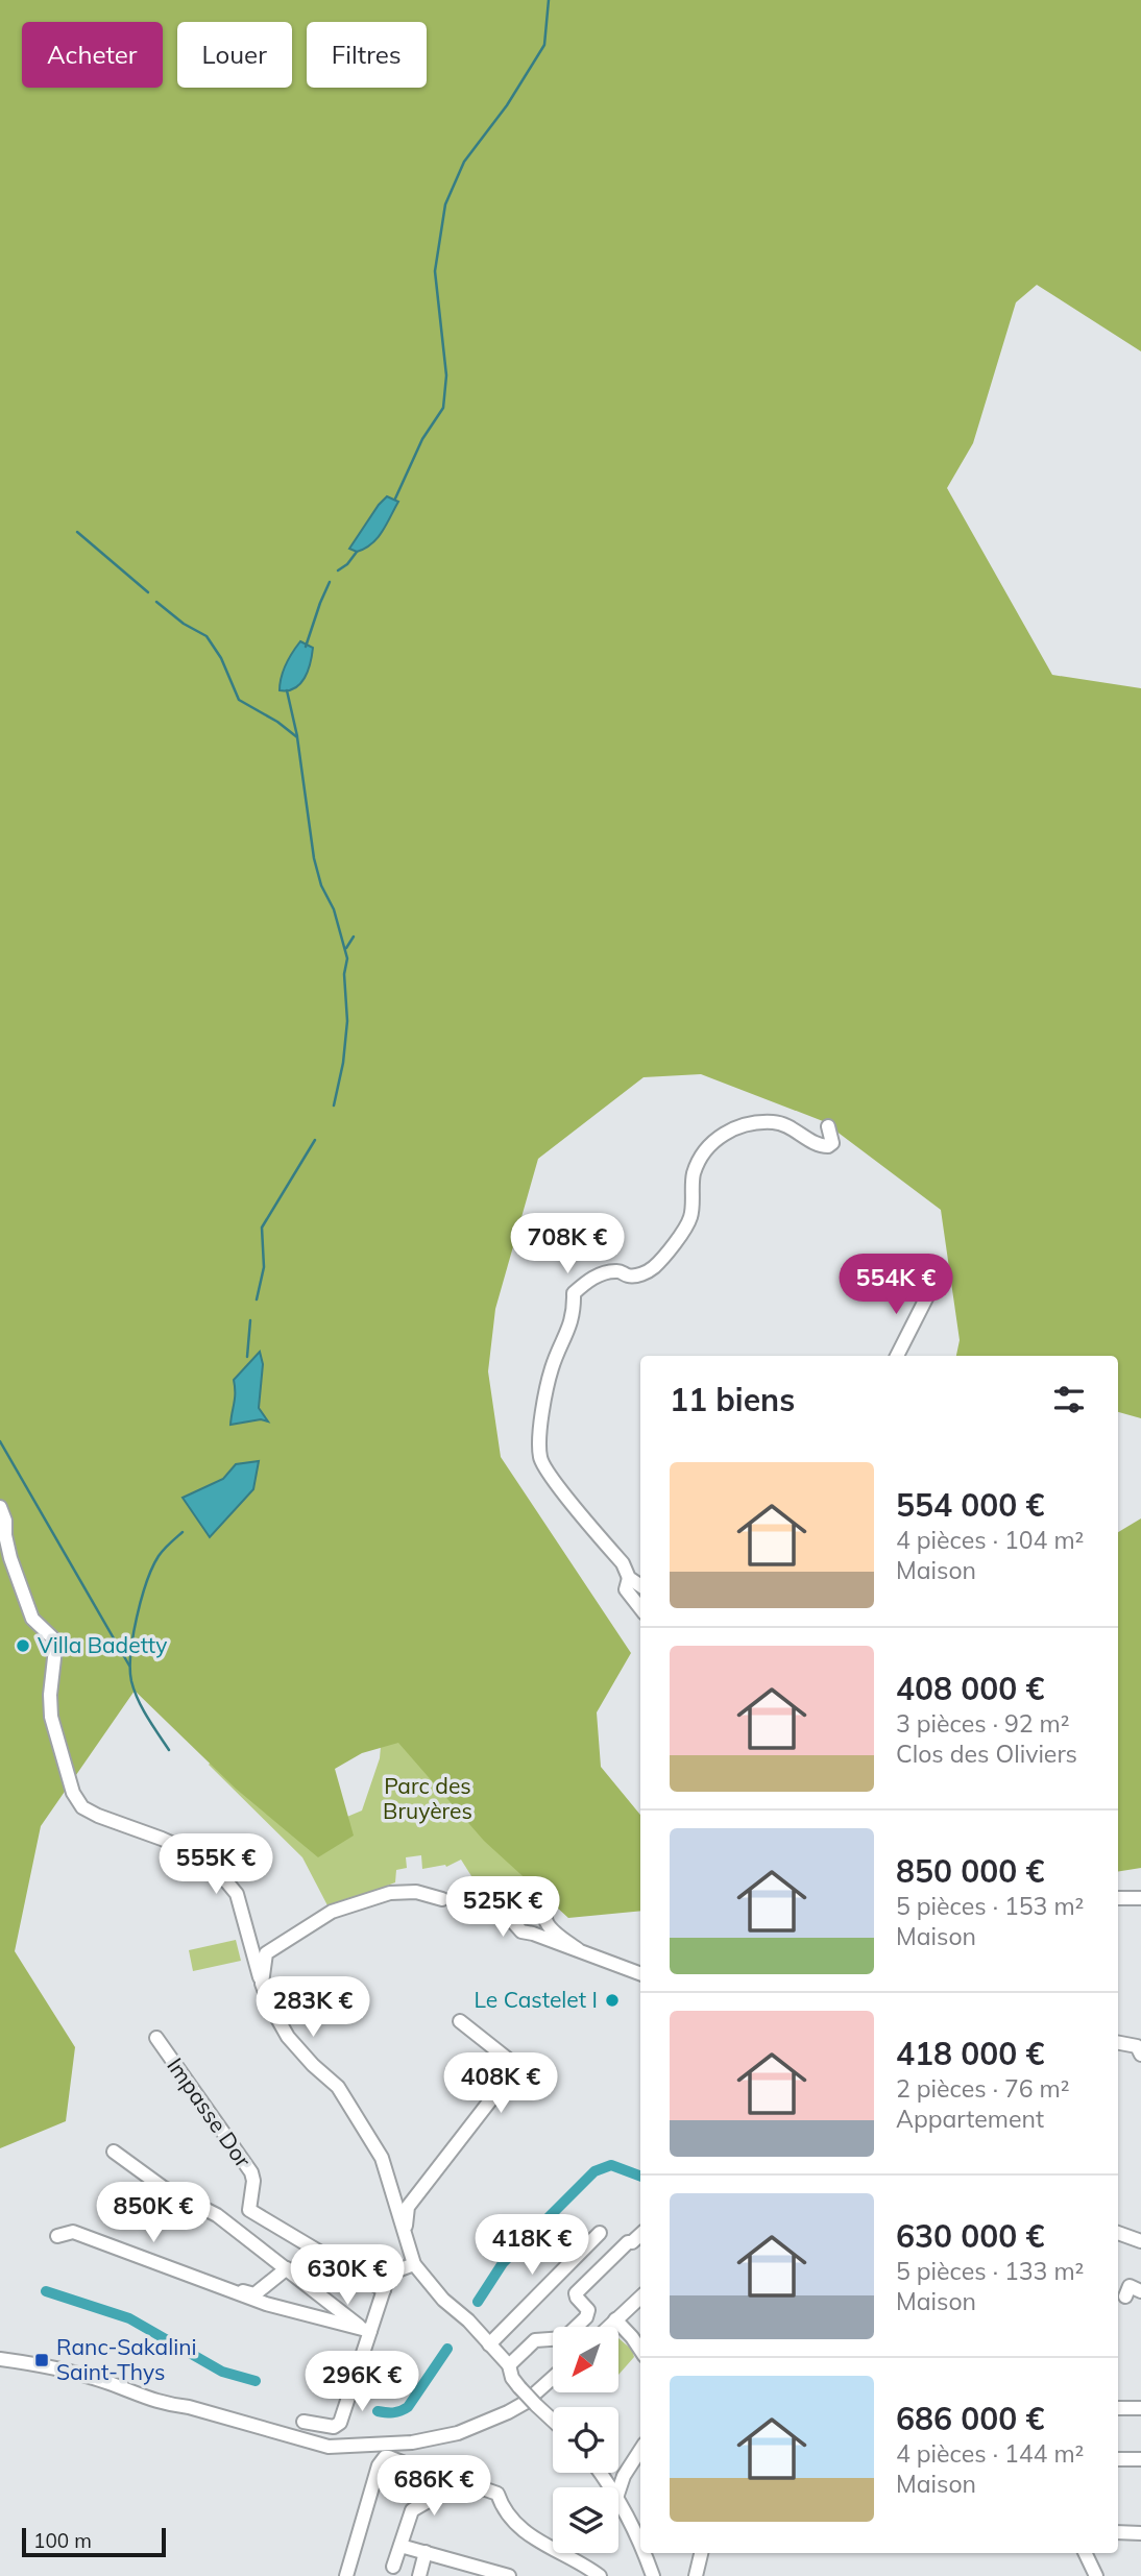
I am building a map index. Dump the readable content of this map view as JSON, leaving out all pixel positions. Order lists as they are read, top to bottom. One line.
{"streets":{"street":["Impasse Dor"]},"parks":["Parc des Bruyères"],"places":{"other":["Villa Badetty","Le Castelet I"],"transit":["Ranc-Sakalini Saint-Thys"]},"scale_bar":"100 m","north":"bottom left","page":{"chip":["Acheter","Louer","Filtres"],"price":["708K €","554K €","555K €","525K €","283K €","408K €","850K €","418K €","630K €","296K €","686K €"],"heading":"11 biens","list":[{"name":"554 000 €","note":"4 pièces · 104 m² · Maison"},{"name":"408 000 €","note":"3 pièces · 92 m² · Clos des Oliviers"},{"name":"850 000 €","note":"5 pièces · 153 m² · Maison"},{"name":"418 000 €","note":"2 pièces · 76 m² · Appartement"},{"name":"630 000 €","note":"5 pièces · 133 m² · Maison"},{"name":"686 000 €","note":"4 pièces · 144 m² · Maison"}],"scale":"100 m"}}
